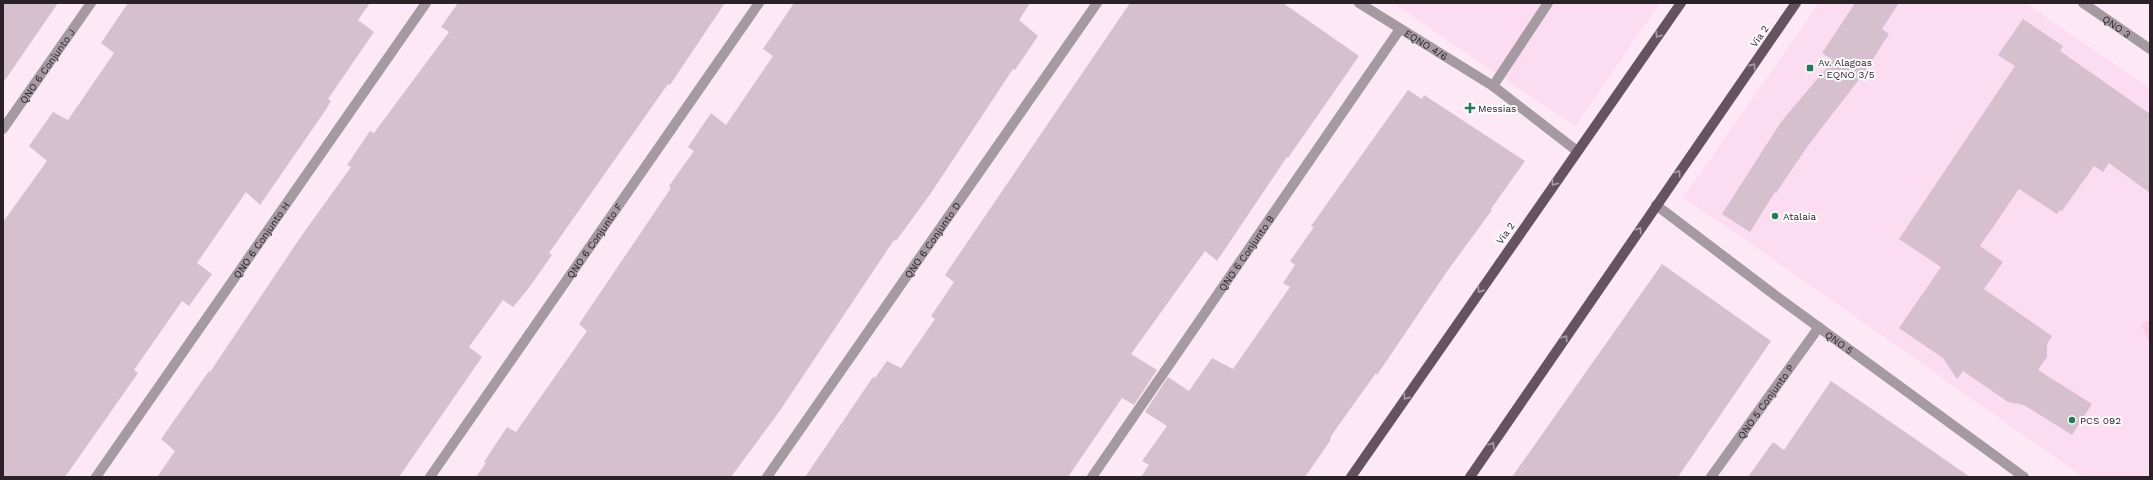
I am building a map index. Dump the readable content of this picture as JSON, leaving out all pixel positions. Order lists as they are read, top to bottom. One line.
{"streets":{"main road":["Via 2"],"street":["QNO 3","EQNO 4/6","QNO 6 Conjunto J","QNO 6 Conjunto H","QNO 6 Conjunto F","QNO 6 Conjunto D","QNO 6 Conjunto B","QNO 5","QNO 5 Conjunto P"]},"crossings":[["Via 2","EQNO 4/6"],["Via 2","QNO 5"],["EQNO 4/6","QNO 6 Conjunto B"],["QNO 5","QNO 5 Conjunto P"]],"places":{"transit":["Av. Alagoas - EQNO 3/5"],"health":["Messias"],"other":["Atalaia","PCS 092"]}}
